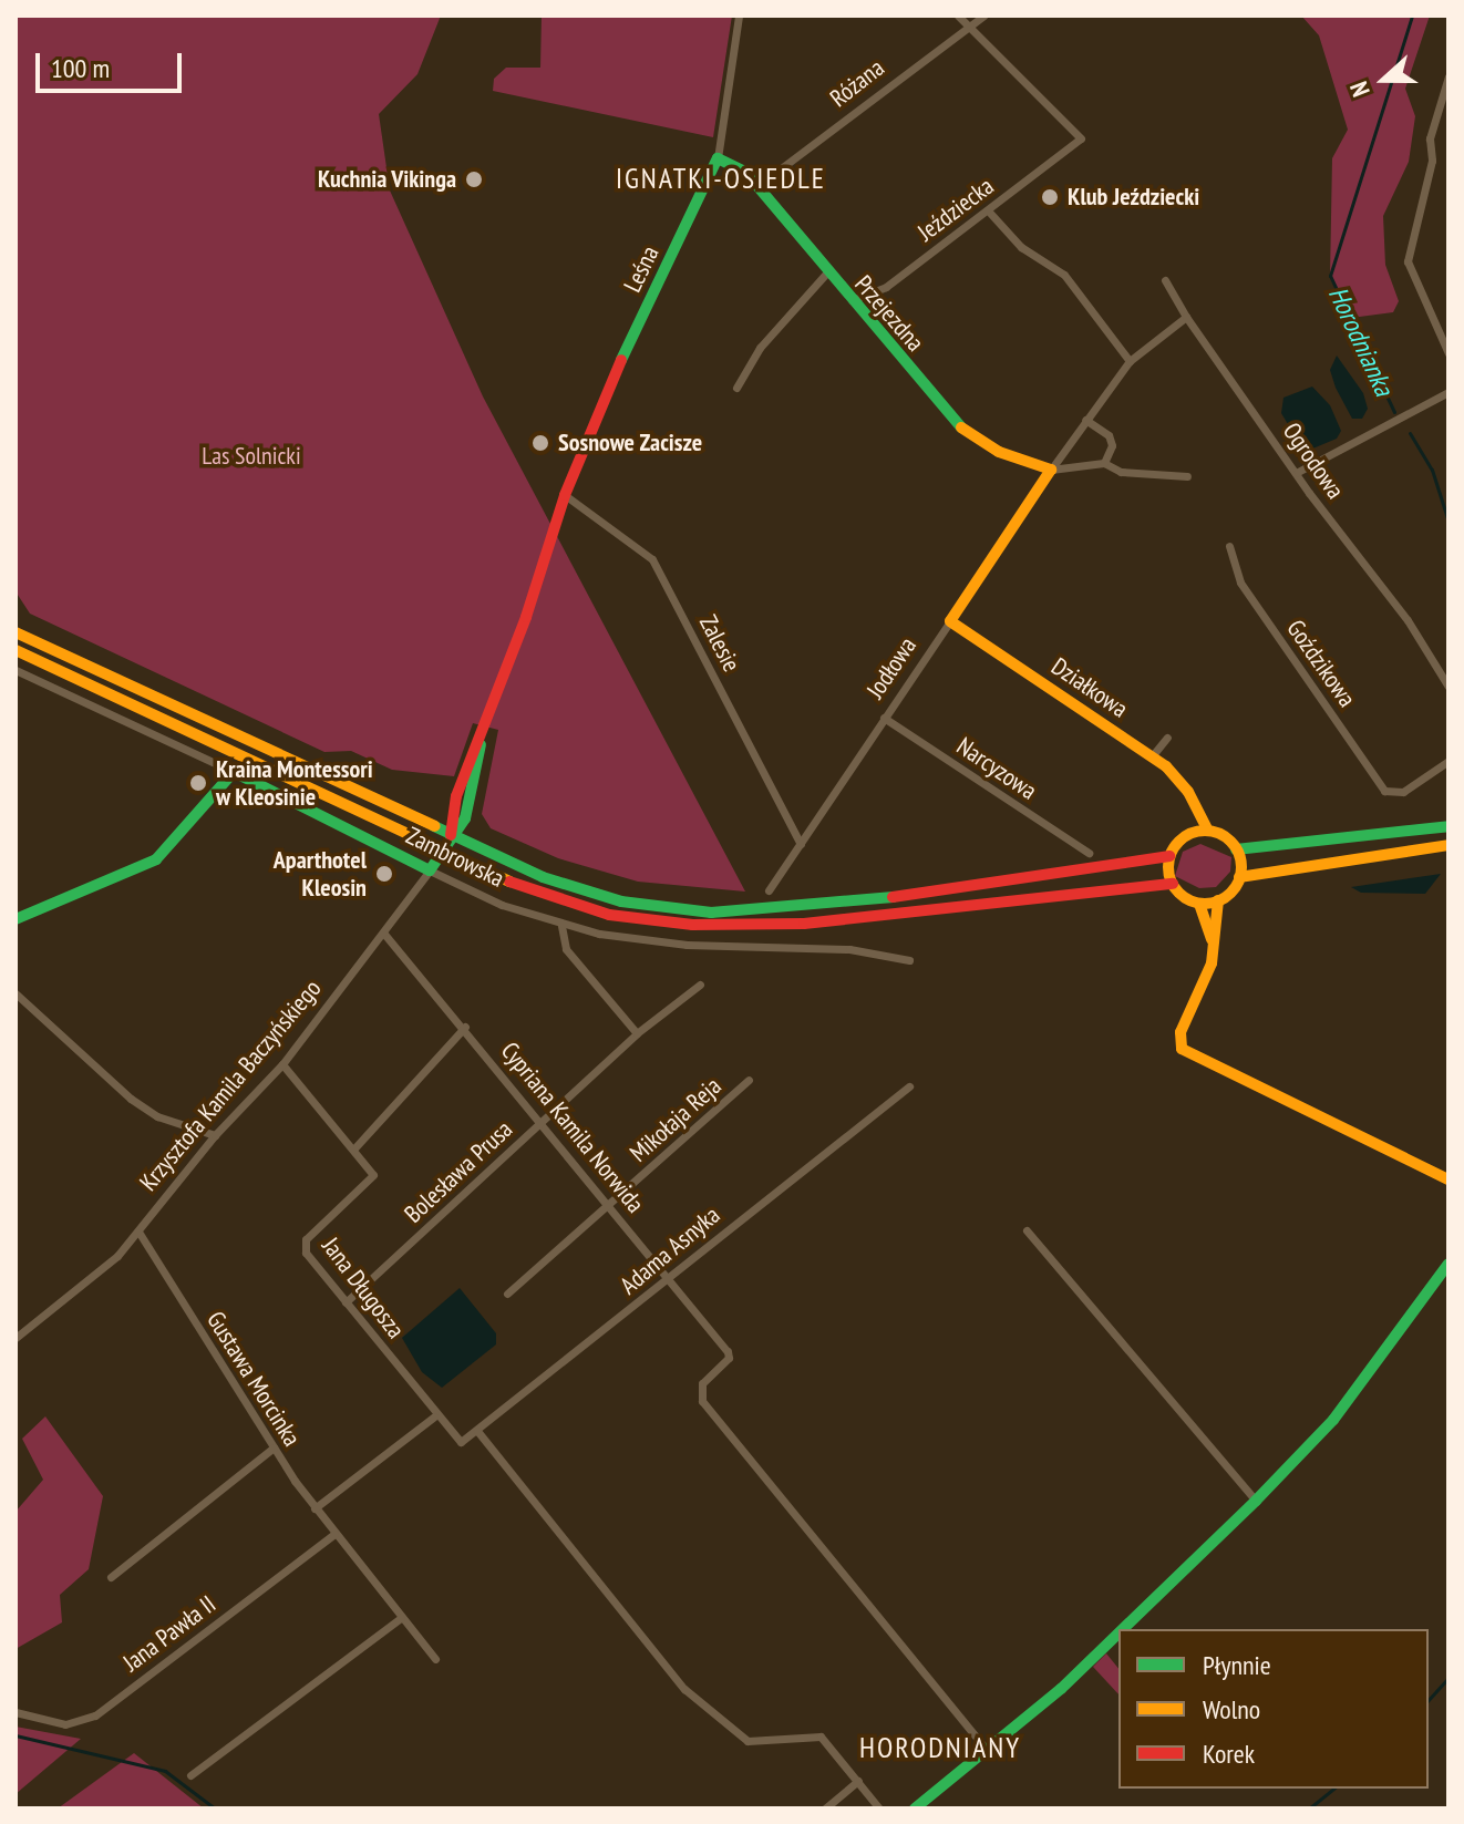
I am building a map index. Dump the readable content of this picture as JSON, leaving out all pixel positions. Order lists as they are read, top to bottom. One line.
{"streets":{"street":["Różana","Jeździecka","Leśna","Przejezdna","Ogrodowa","Zalesie","Goździkowa","Jodłowa","Działkowa","Narcyzowa","Zambrowska","Krzysztofa Kamila Baczyńskiego","Mikołaja Reja","Cypriana Kamila Norwida","Bolesława Prusa","Adama Asnyka","Jana Długosza","Gustawa Morcinka","Jana Pawła II"]},"crossings":[["Różana","Jeździecka"],["Różana","Przejezdna"],["Jeździecka","Przejezdna"],["Leśna","Przejezdna"],["Leśna","Zalesie"],["Leśna","Krzysztofa Kamila Baczyńskiego"],["Przejezdna","Jodłowa"],["Zalesie","Jodłowa"],["Jodłowa","Działkowa"],["Jodłowa","Narcyzowa"],["Działkowa","Zambrowska"],["Zambrowska","Krzysztofa Kamila Baczyńskiego"],["Krzysztofa Kamila Baczyńskiego","Cypriana Kamila Norwida"],["Krzysztofa Kamila Baczyńskiego","Jana Długosza"],["Krzysztofa Kamila Baczyńskiego","Gustawa Morcinka"],["Mikołaja Reja","Cypriana Kamila Norwida"],["Cypriana Kamila Norwida","Bolesława Prusa"],["Cypriana Kamila Norwida","Adama Asnyka"],["Bolesława Prusa","Jana Długosza"],["Adama Asnyka","Jana Długosza"],["Gustawa Morcinka","Jana Pawła II"]],"districts":["IGNATKI-OSIEDLE","HORODNIANY"],"water":["Horodnianka"],"parks":["Las Solnicki"],"places":["Kuchnia Vikinga","Klub Jeździecki","Sosnowe Zacisze","Kraina Montessori w Kleosinie","Aparthotel Kleosin"],"legend":["Płynnie","Wolno","Korek"],"scale_bar":"100 m","north":"left"}
